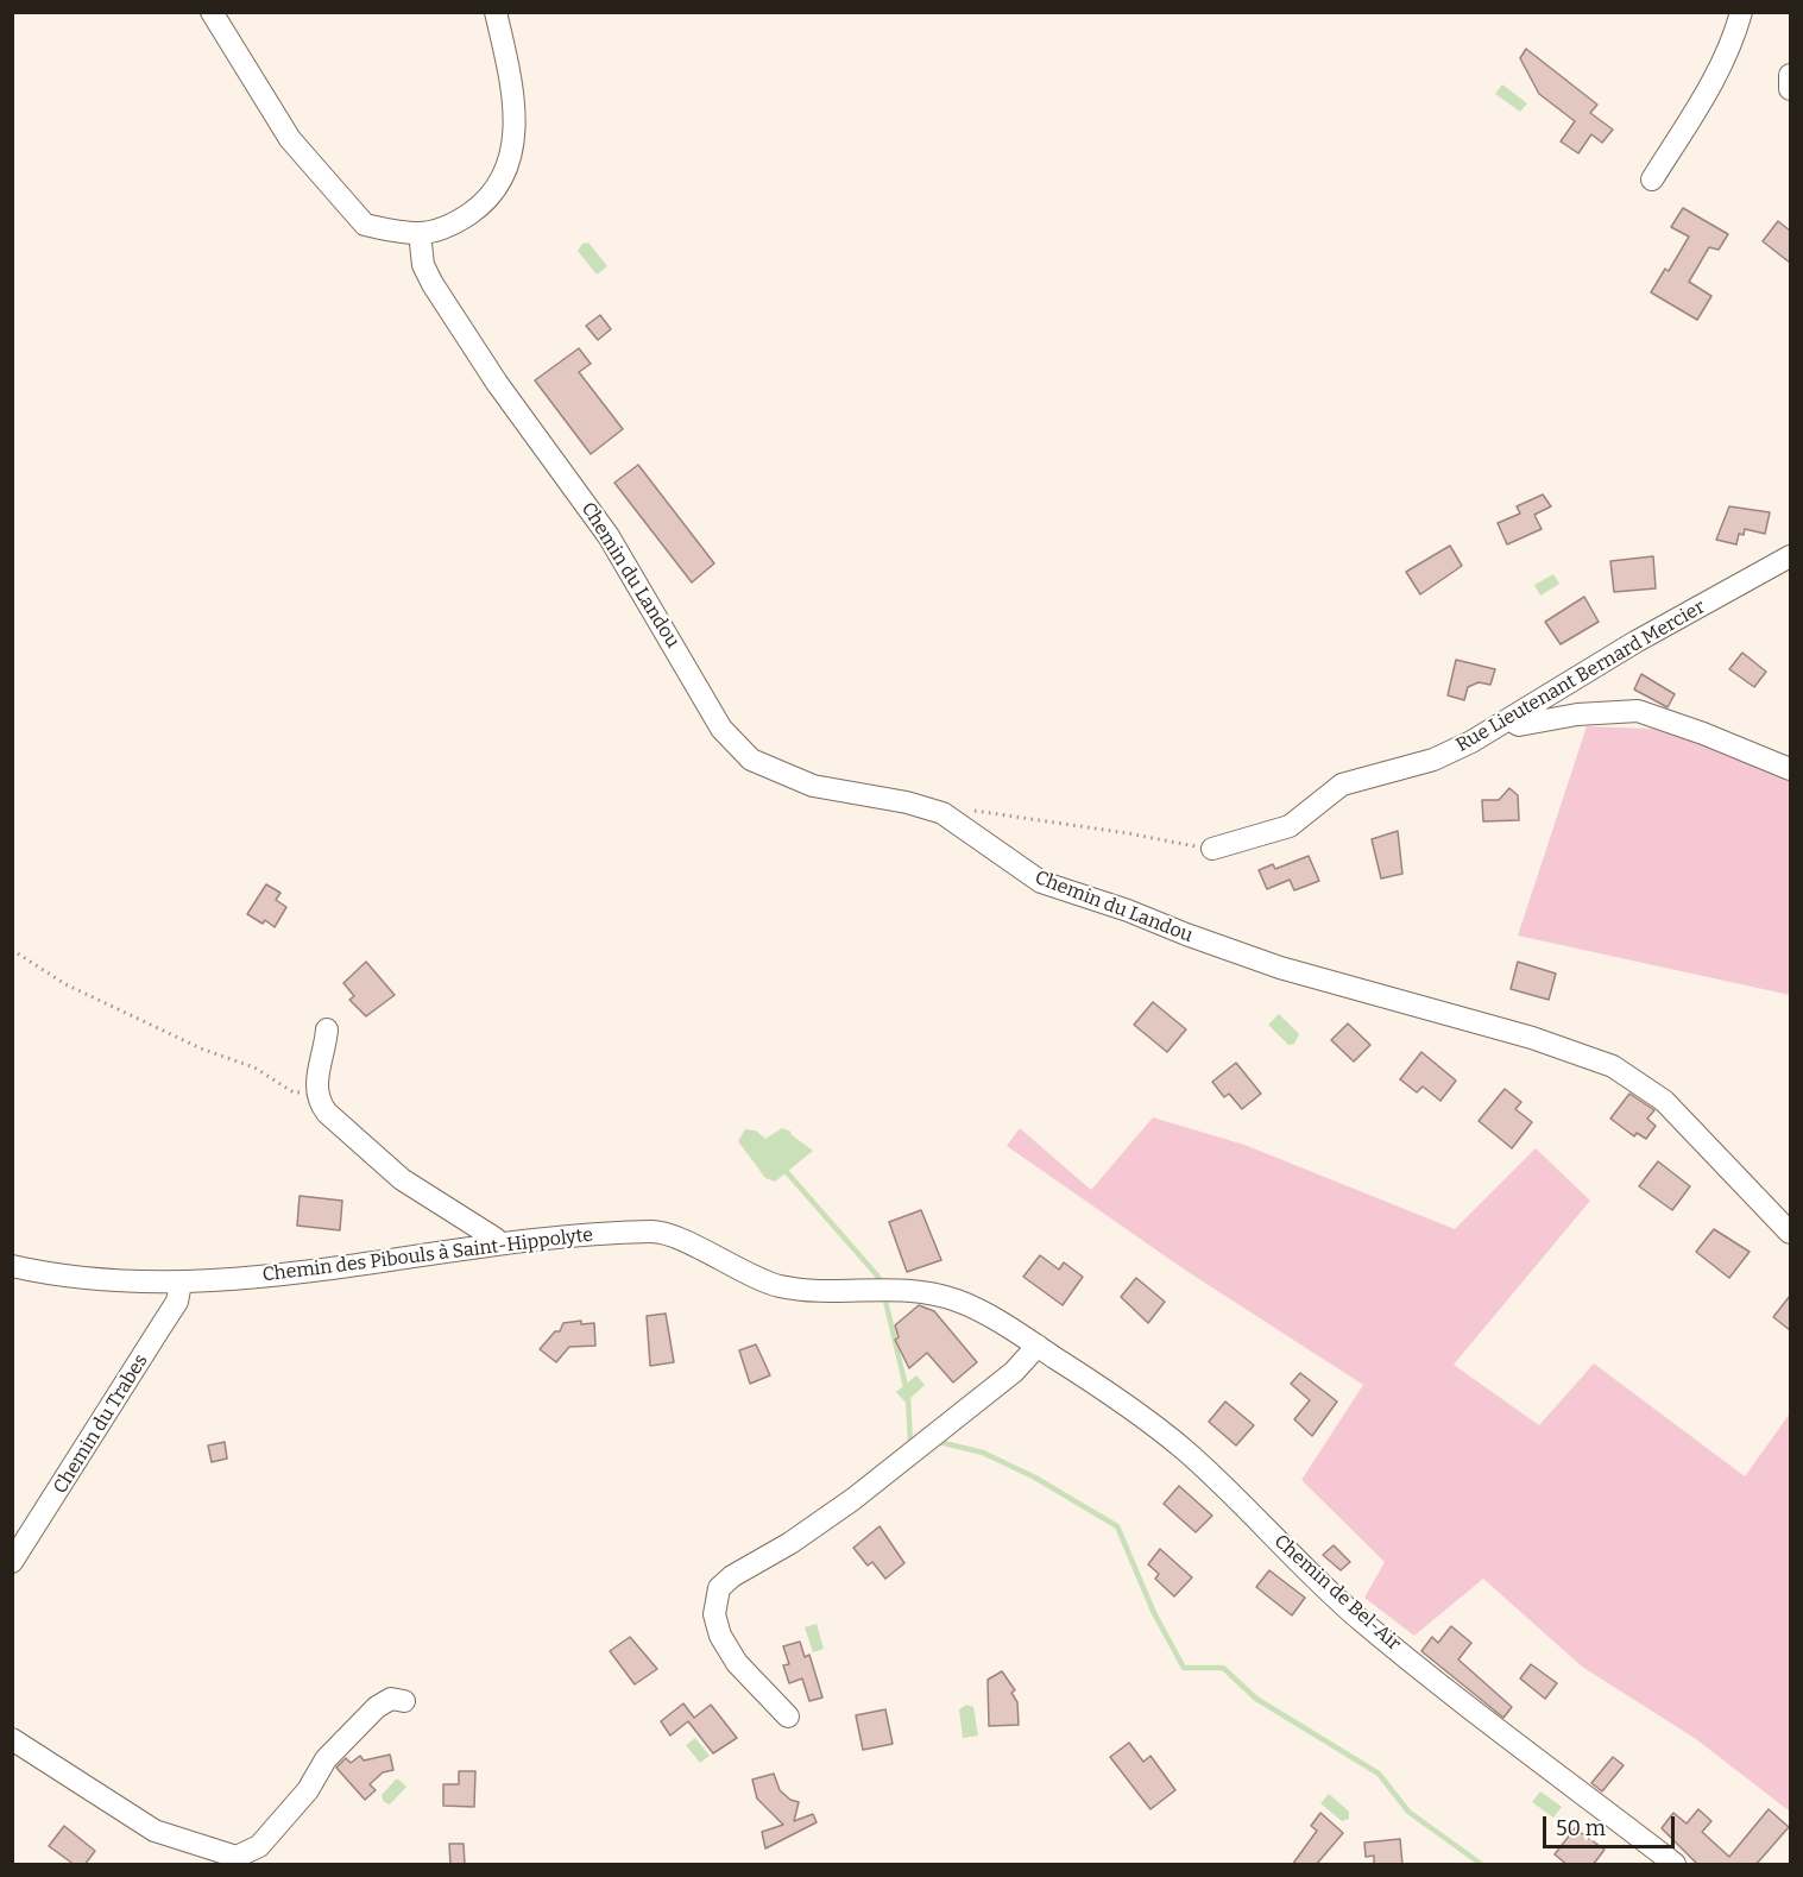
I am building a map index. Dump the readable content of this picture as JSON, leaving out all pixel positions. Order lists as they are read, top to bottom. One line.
{"streets":{"street":["Chemin du Landou","Rue Lieutenant Bernard Mercier","Chemin des Pibouls à Saint-Hippolyte","Chemin du Trabes","Chemin de Bel-Air"]},"crossings":[["Chemin des Pibouls à Saint-Hippolyte","Chemin du Trabes"],["Chemin des Pibouls à Saint-Hippolyte","Chemin de Bel-Air"]],"scale_bar":"50 m"}
